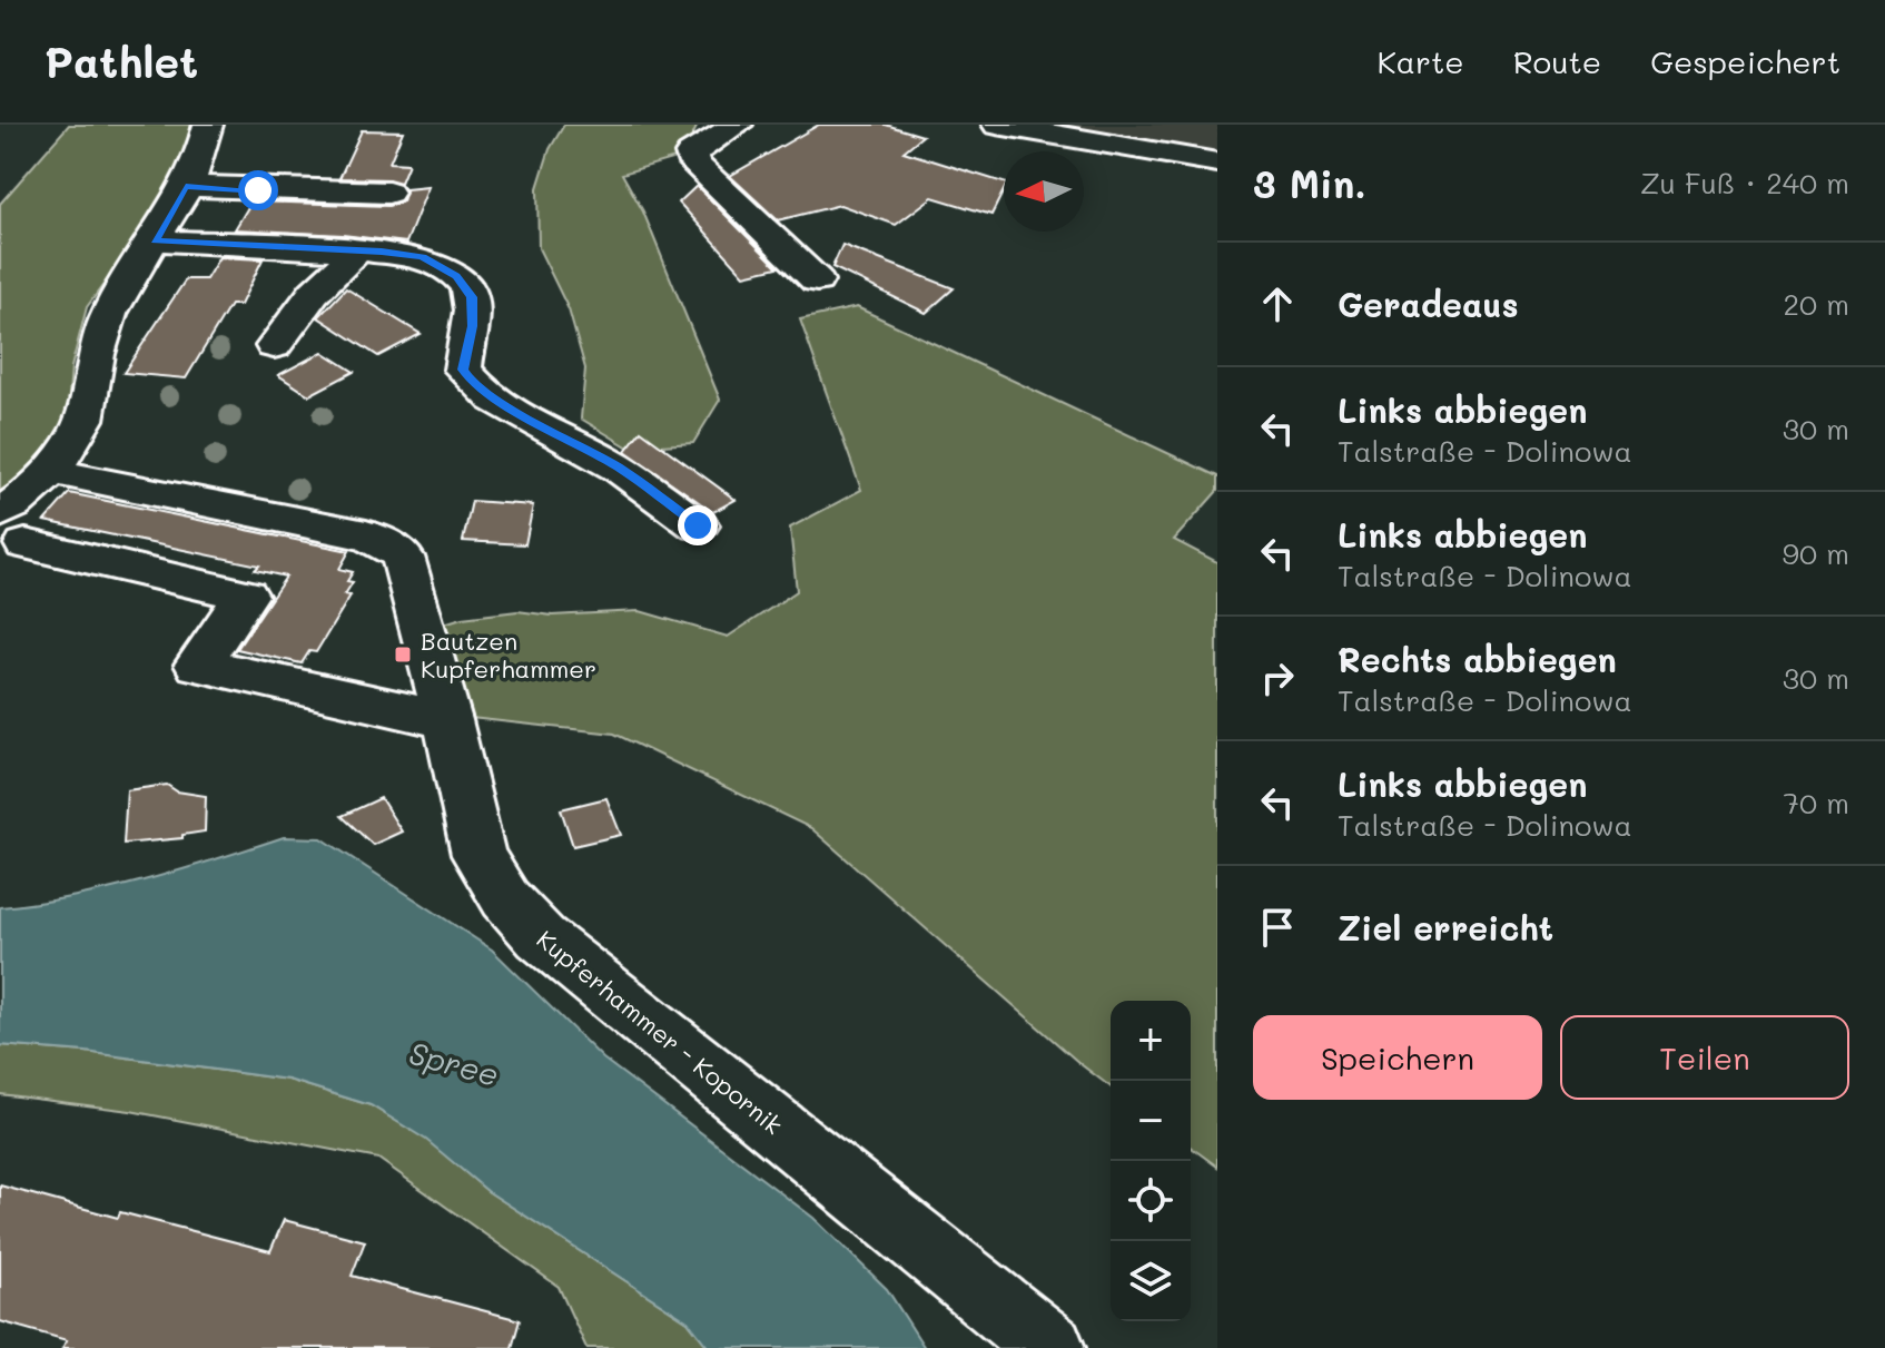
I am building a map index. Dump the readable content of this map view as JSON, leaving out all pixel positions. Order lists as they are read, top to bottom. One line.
{"streets":{"street":["Kupferhammer - Kopornik"]},"water":["Spree"],"places":{"transit":["Bautzen Kupferhammer"]},"north":"left","page":{"header":"Pathlet","nav":["Karte","Route","Gespeichert"],"heading":["3 Min.","Zu Fuß · 240 m"],"list":[["Geradeaus","20 m"],["Links abbiegen","Talstraße - Dolinowa","30 m"],["Links abbiegen","Talstraße - Dolinowa","90 m"],["Rechts abbiegen","Talstraße - Dolinowa","30 m"],["Links abbiegen","Talstraße - Dolinowa","70 m"],"Ziel erreicht"],"buttons":["Speichern","Teilen"],"map_buttons":["+","−"]}}
